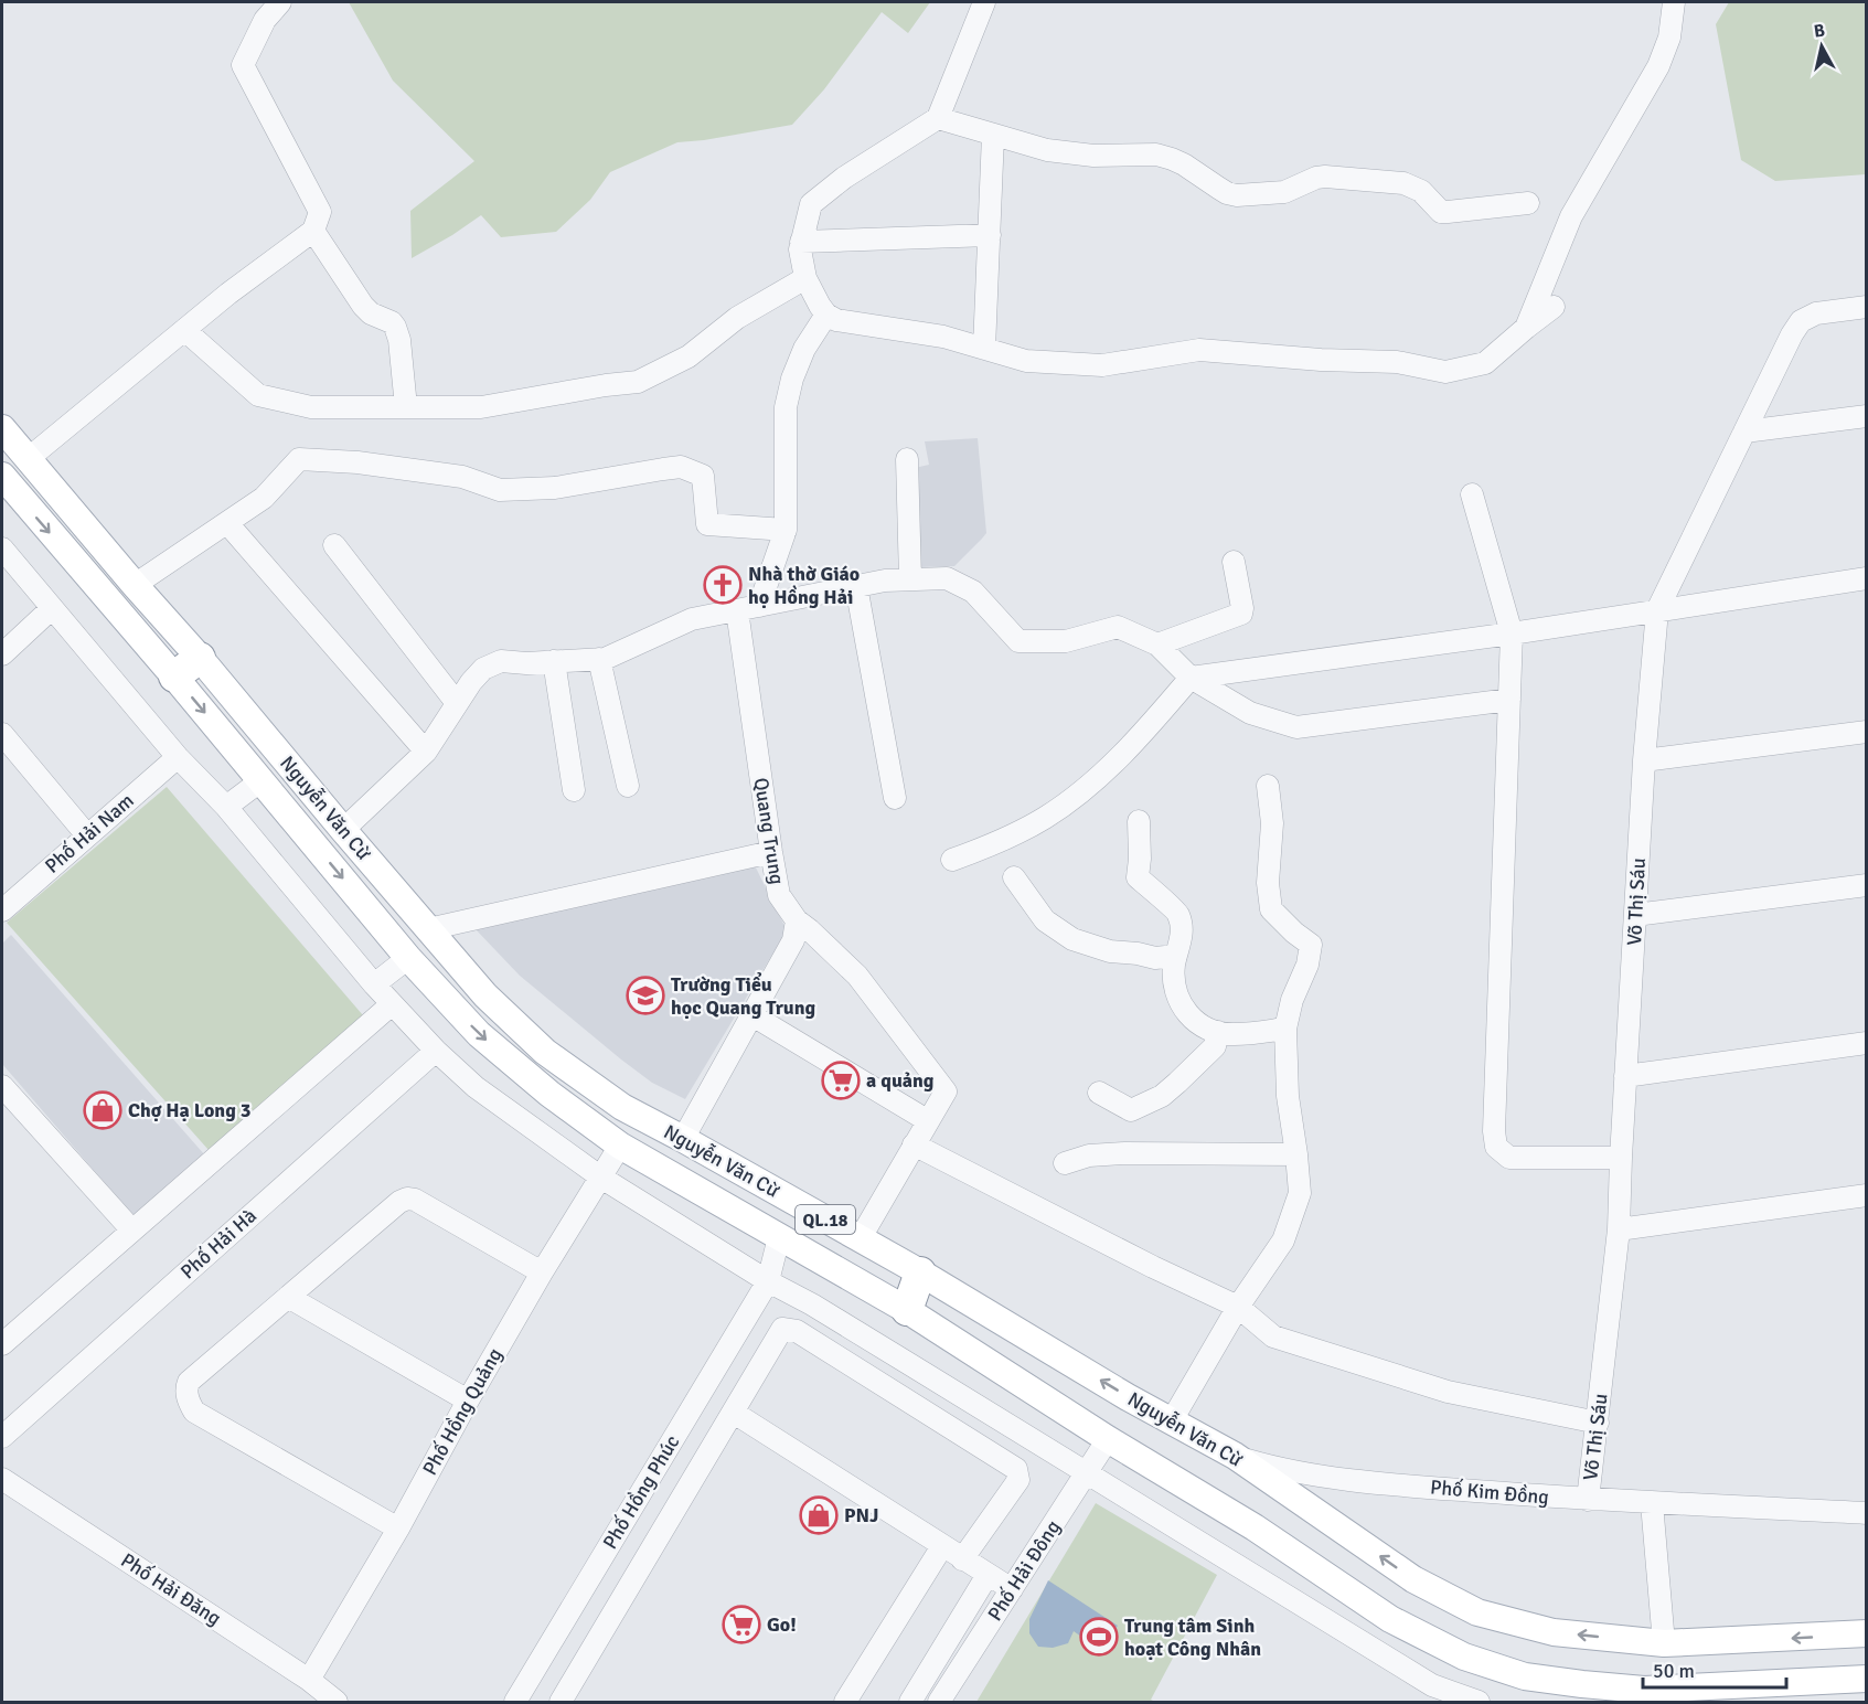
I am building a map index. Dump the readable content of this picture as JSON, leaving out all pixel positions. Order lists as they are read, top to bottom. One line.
{"streets":{"main road":["Nguyễn Văn Cừ","QL.18"],"street":["Quang Trung","Phố Hải Nam","Võ Thị Sáu","Phố Hải Hà","Phố Hồng Quảng","Phố Hồng Phúc","Phố Kim Đồng","Phố Hải Đông","Phố Hải Đăng"]},"crossings":[["Nguyễn Văn Cừ","Phố Hồng Quảng"],["Nguyễn Văn Cừ","Phố Hồng Phúc"],["Nguyễn Văn Cừ","Phố Kim Đồng"],["Nguyễn Văn Cừ","Phố Hải Đông"],["Võ Thị Sáu","Phố Kim Đồng"],["Phố Hồng Quảng","Phố Hải Đăng"]],"places":{"church":["Nhà thờ Giáo họ Hồng Hải"],"school or university":["Trường Tiểu học Quang Trung"],"supermarket":["a quảng","Go!"],"shop":["Chợ Hạ Long 3","PNJ"],"sports":["Trung tâm Sinh hoạt Công Nhân"]},"scale_bar":"50 m","north":"top"}
